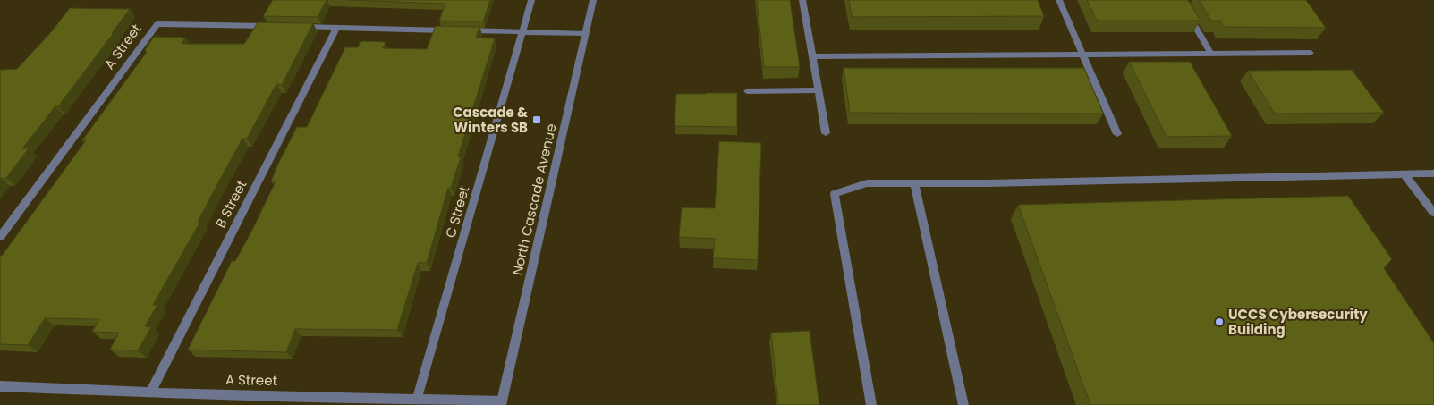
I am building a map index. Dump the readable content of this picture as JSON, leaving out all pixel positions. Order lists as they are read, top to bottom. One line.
{"streets":{"street":["A Street","North Cascade Avenue","B Street","C Street"]},"crossings":[["A Street","North Cascade Avenue"],["A Street","B Street"],["A Street","C Street"]],"places":{"transit":["Cascade & Winters SB"],"other":["UCCS Cybersecurity Building"]}}
